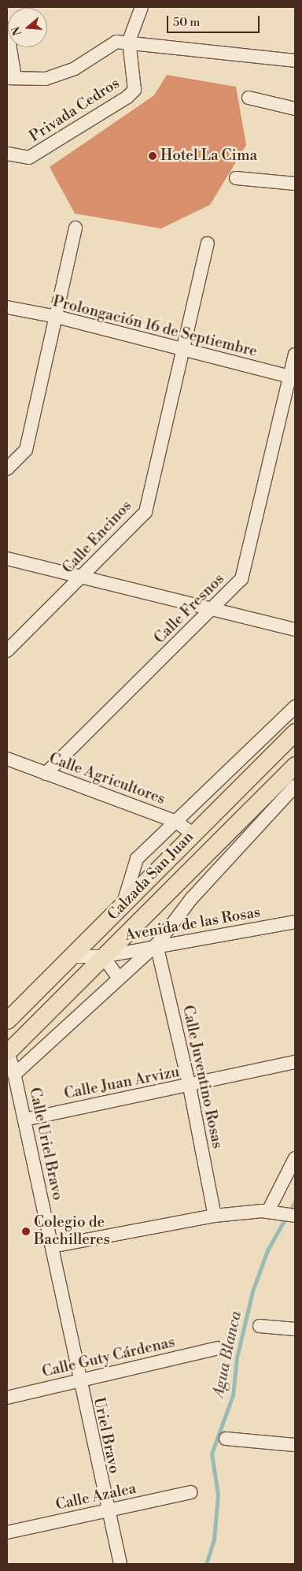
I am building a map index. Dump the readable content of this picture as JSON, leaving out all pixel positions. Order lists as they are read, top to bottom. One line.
{"streets":{"main road":["Calzada San Juan"],"street":["Privada Cedros","Prolongación 16 de Septiembre","Calle Encinos","Calle Fresnos","Calle Agricultores","Avenida de las Rosas","Calle Juventino Rosas","Calle Juan Arvizu","Calle Uriel Bravo","Calle Guty Cárdenas","Uriel Bravo","Calle Azalea"]},"crossings":[["Prolongación 16 de Septiembre","Calle Encinos"],["Prolongación 16 de Septiembre","Calle Fresnos"],["Calle Fresnos","Calle Agricultores"],["Calle Agricultores","Calzada San Juan"],["Calzada San Juan","Avenida de las Rosas"],["Calzada San Juan","Calle Uriel Bravo"],["Avenida de las Rosas","Calle Juventino Rosas"],["Calle Juventino Rosas","Calle Juan Arvizu"],["Calle Juan Arvizu","Calle Uriel Bravo"],["Calle Uriel Bravo","Calle Guty Cárdenas"],["Calle Uriel Bravo","Uriel Bravo"],["Calle Guty Cárdenas","Uriel Bravo"],["Uriel Bravo","Calle Azalea"]],"water":["Agua Blanca"],"places":["Hotel La Cima","Colegio de Bachilleres"],"scale_bar":"50 m","north":"left"}
